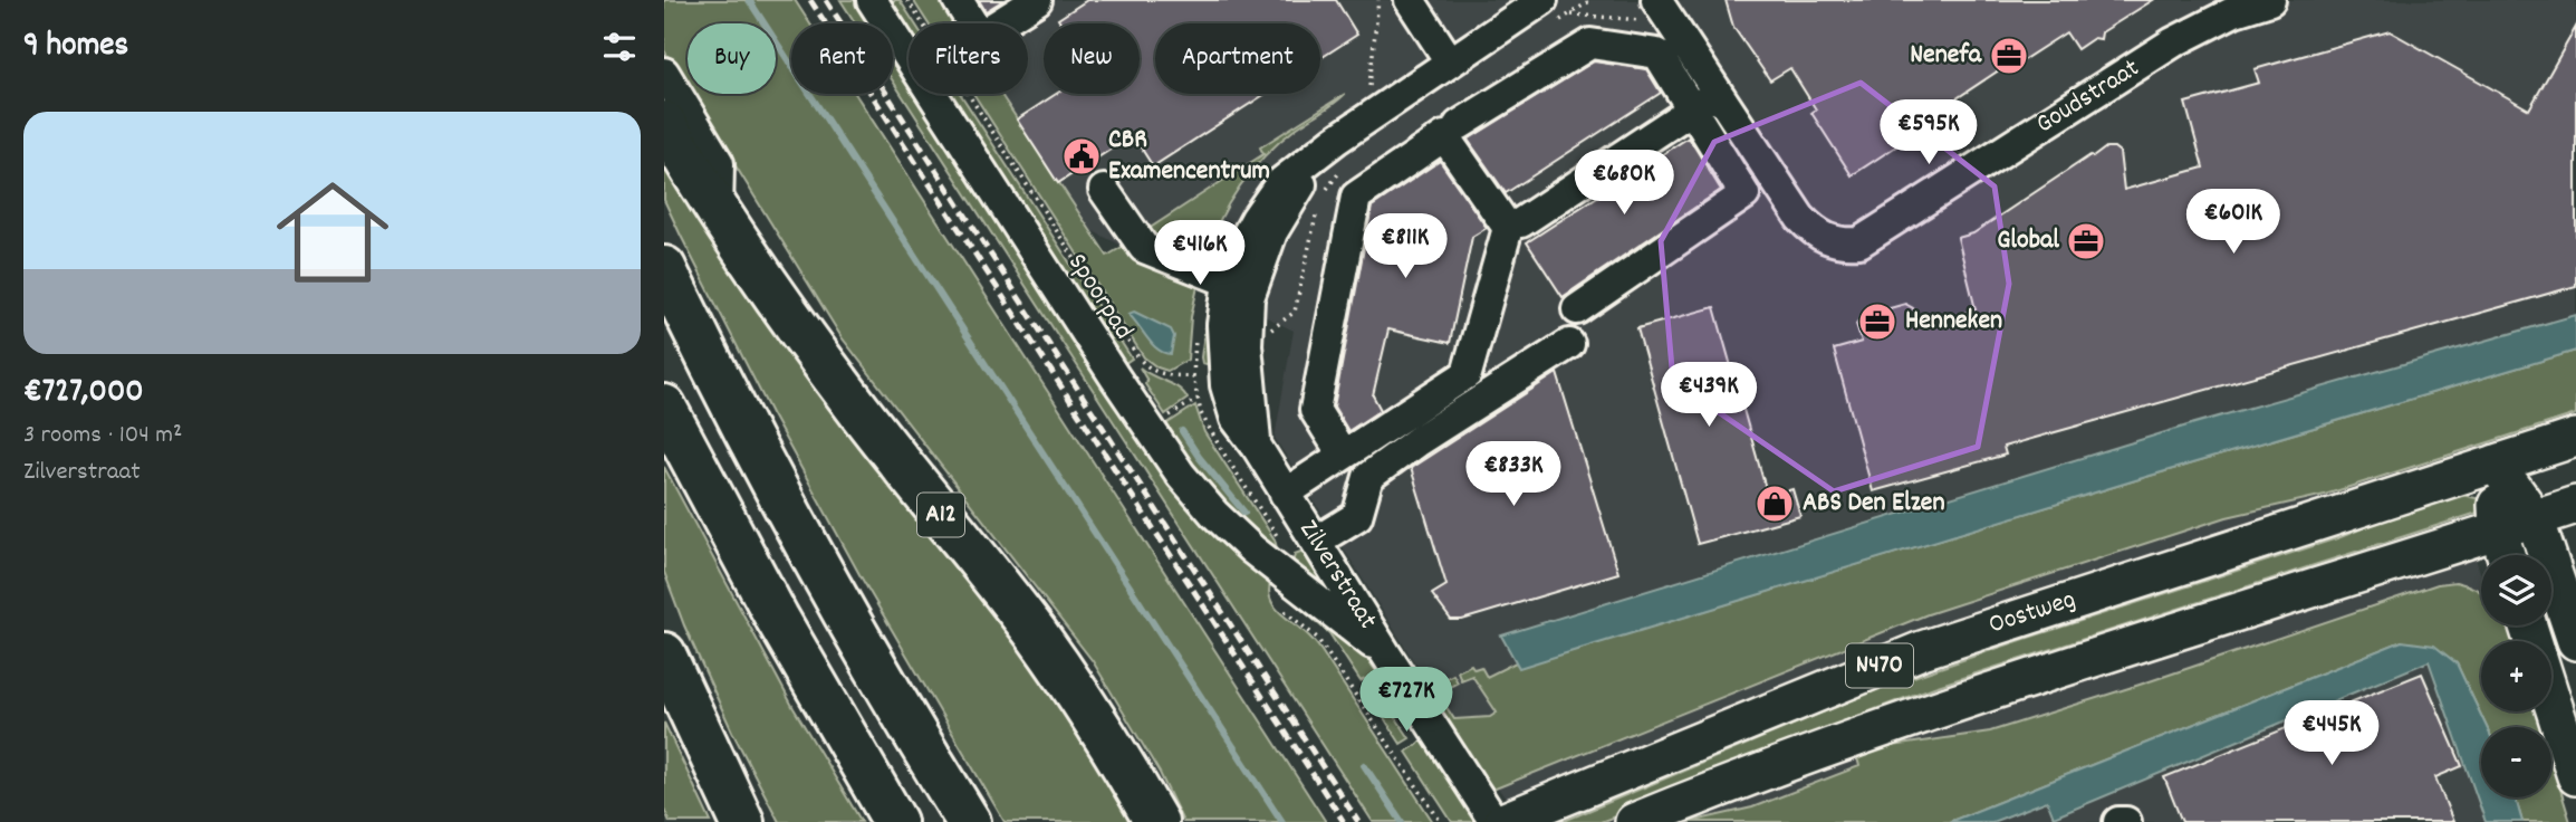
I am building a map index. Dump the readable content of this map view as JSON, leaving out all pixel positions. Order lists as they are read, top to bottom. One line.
{"streets":{"highway":["A12"],"main road":["Oostweg","N470"],"street":["Goudstraat","Spoorpad","Zilverstraat"]},"crossings":[["Spoorpad","Zilverstraat"],["Zilverstraat","Oostweg"]],"places":{"office":["Nenefa","Global","Henneken"],"public building":["CBR Examencentrum"],"shop":["ABS Den Elzen"]},"page":{"heading":"9 homes","chip":["Buy","Rent","Filters","New","Apartment"],"list":[{"name":"€727,000","note":"3 rooms · 104 m² · Zilverstraat"}],"price":["€595K","€680K","€601K","€811K","€416K","€439K","€833K","€727K","€445K"],"map_buttons":["+","−"]}}
